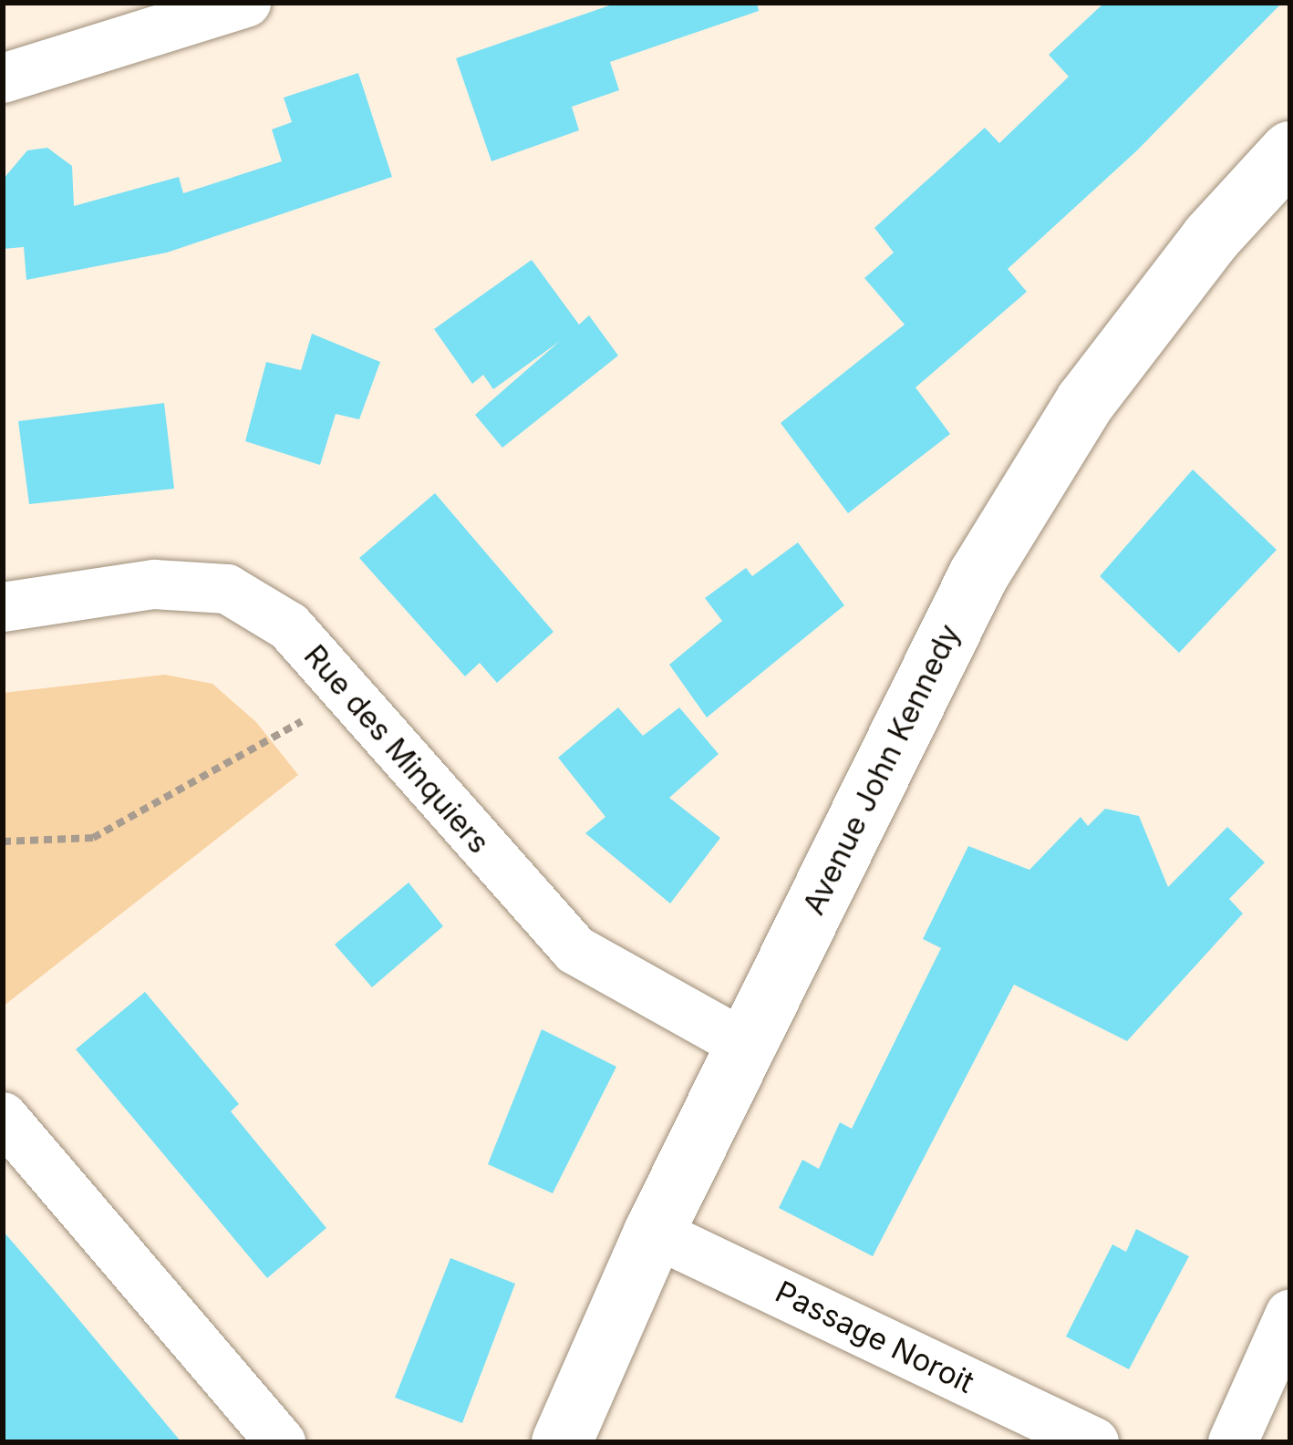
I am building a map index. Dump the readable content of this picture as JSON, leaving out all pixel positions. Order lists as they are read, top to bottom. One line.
{"streets":{"main road":["Avenue John Kennedy"],"street":["Rue des Minquiers","Passage Noroit"]},"crossings":[["Rue des Minquiers","Avenue John Kennedy"],["Avenue John Kennedy","Passage Noroit"]]}
